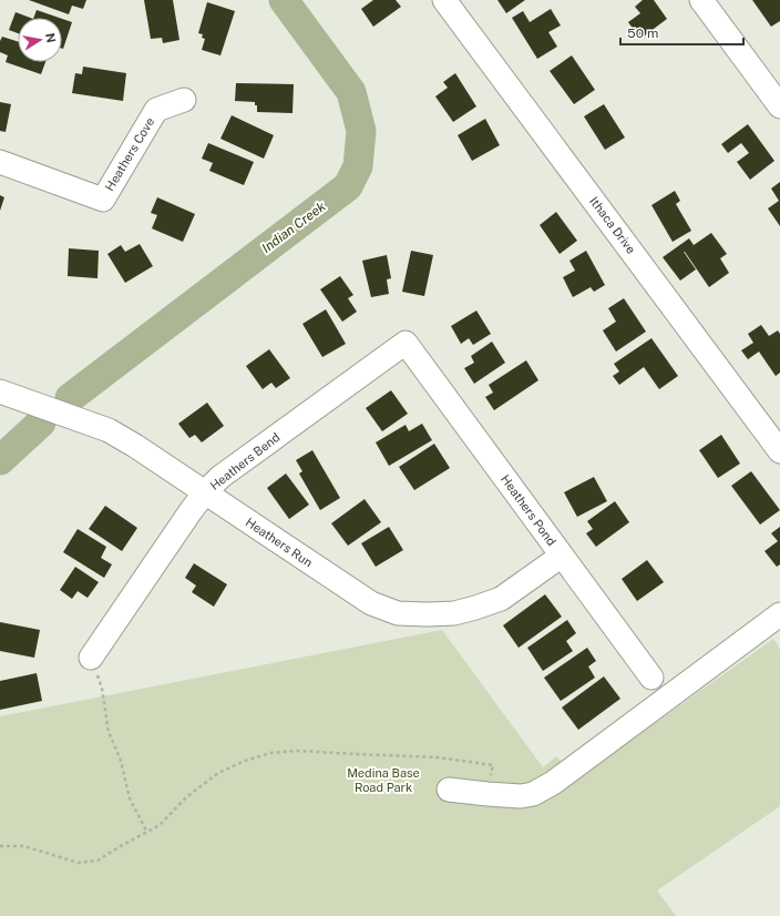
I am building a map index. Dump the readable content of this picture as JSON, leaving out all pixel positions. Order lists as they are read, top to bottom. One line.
{"streets":{"street":["Heathers Cove","Ithaca Drive","Heathers Bend","Heathers Pond","Heathers Run"]},"crossings":[["Heathers Bend","Heathers Pond"],["Heathers Bend","Heathers Run"],["Heathers Pond","Heathers Run"]],"water":["Indian Creek"],"parks":["Medina Base Road Park"],"scale_bar":"50 m","north":"right"}
